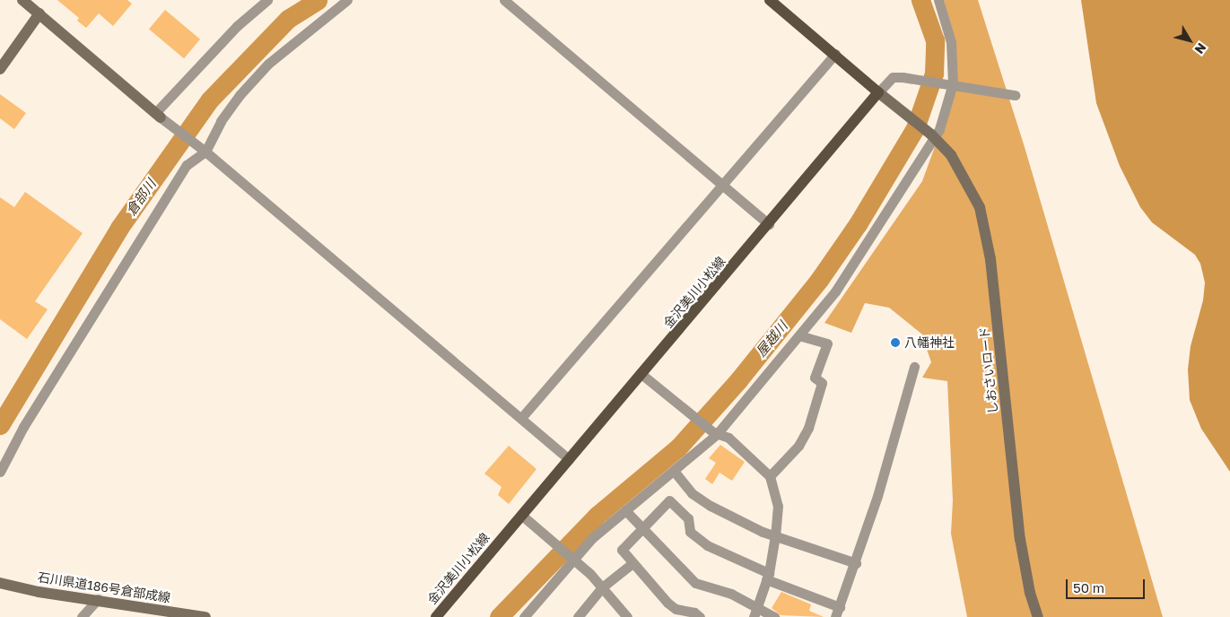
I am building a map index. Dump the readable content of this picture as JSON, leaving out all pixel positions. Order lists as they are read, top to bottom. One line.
{"streets":{"main road":["金沢美川小松線"],"street":["しおさいロード","石川県道186号倉部成線"]},"crossings":[["金沢美川小松線","しおさいロード"]],"water":["倉部川","屋越川"],"places":["八幡神社"],"scale_bar":"50 m","north":"bottom right"}
